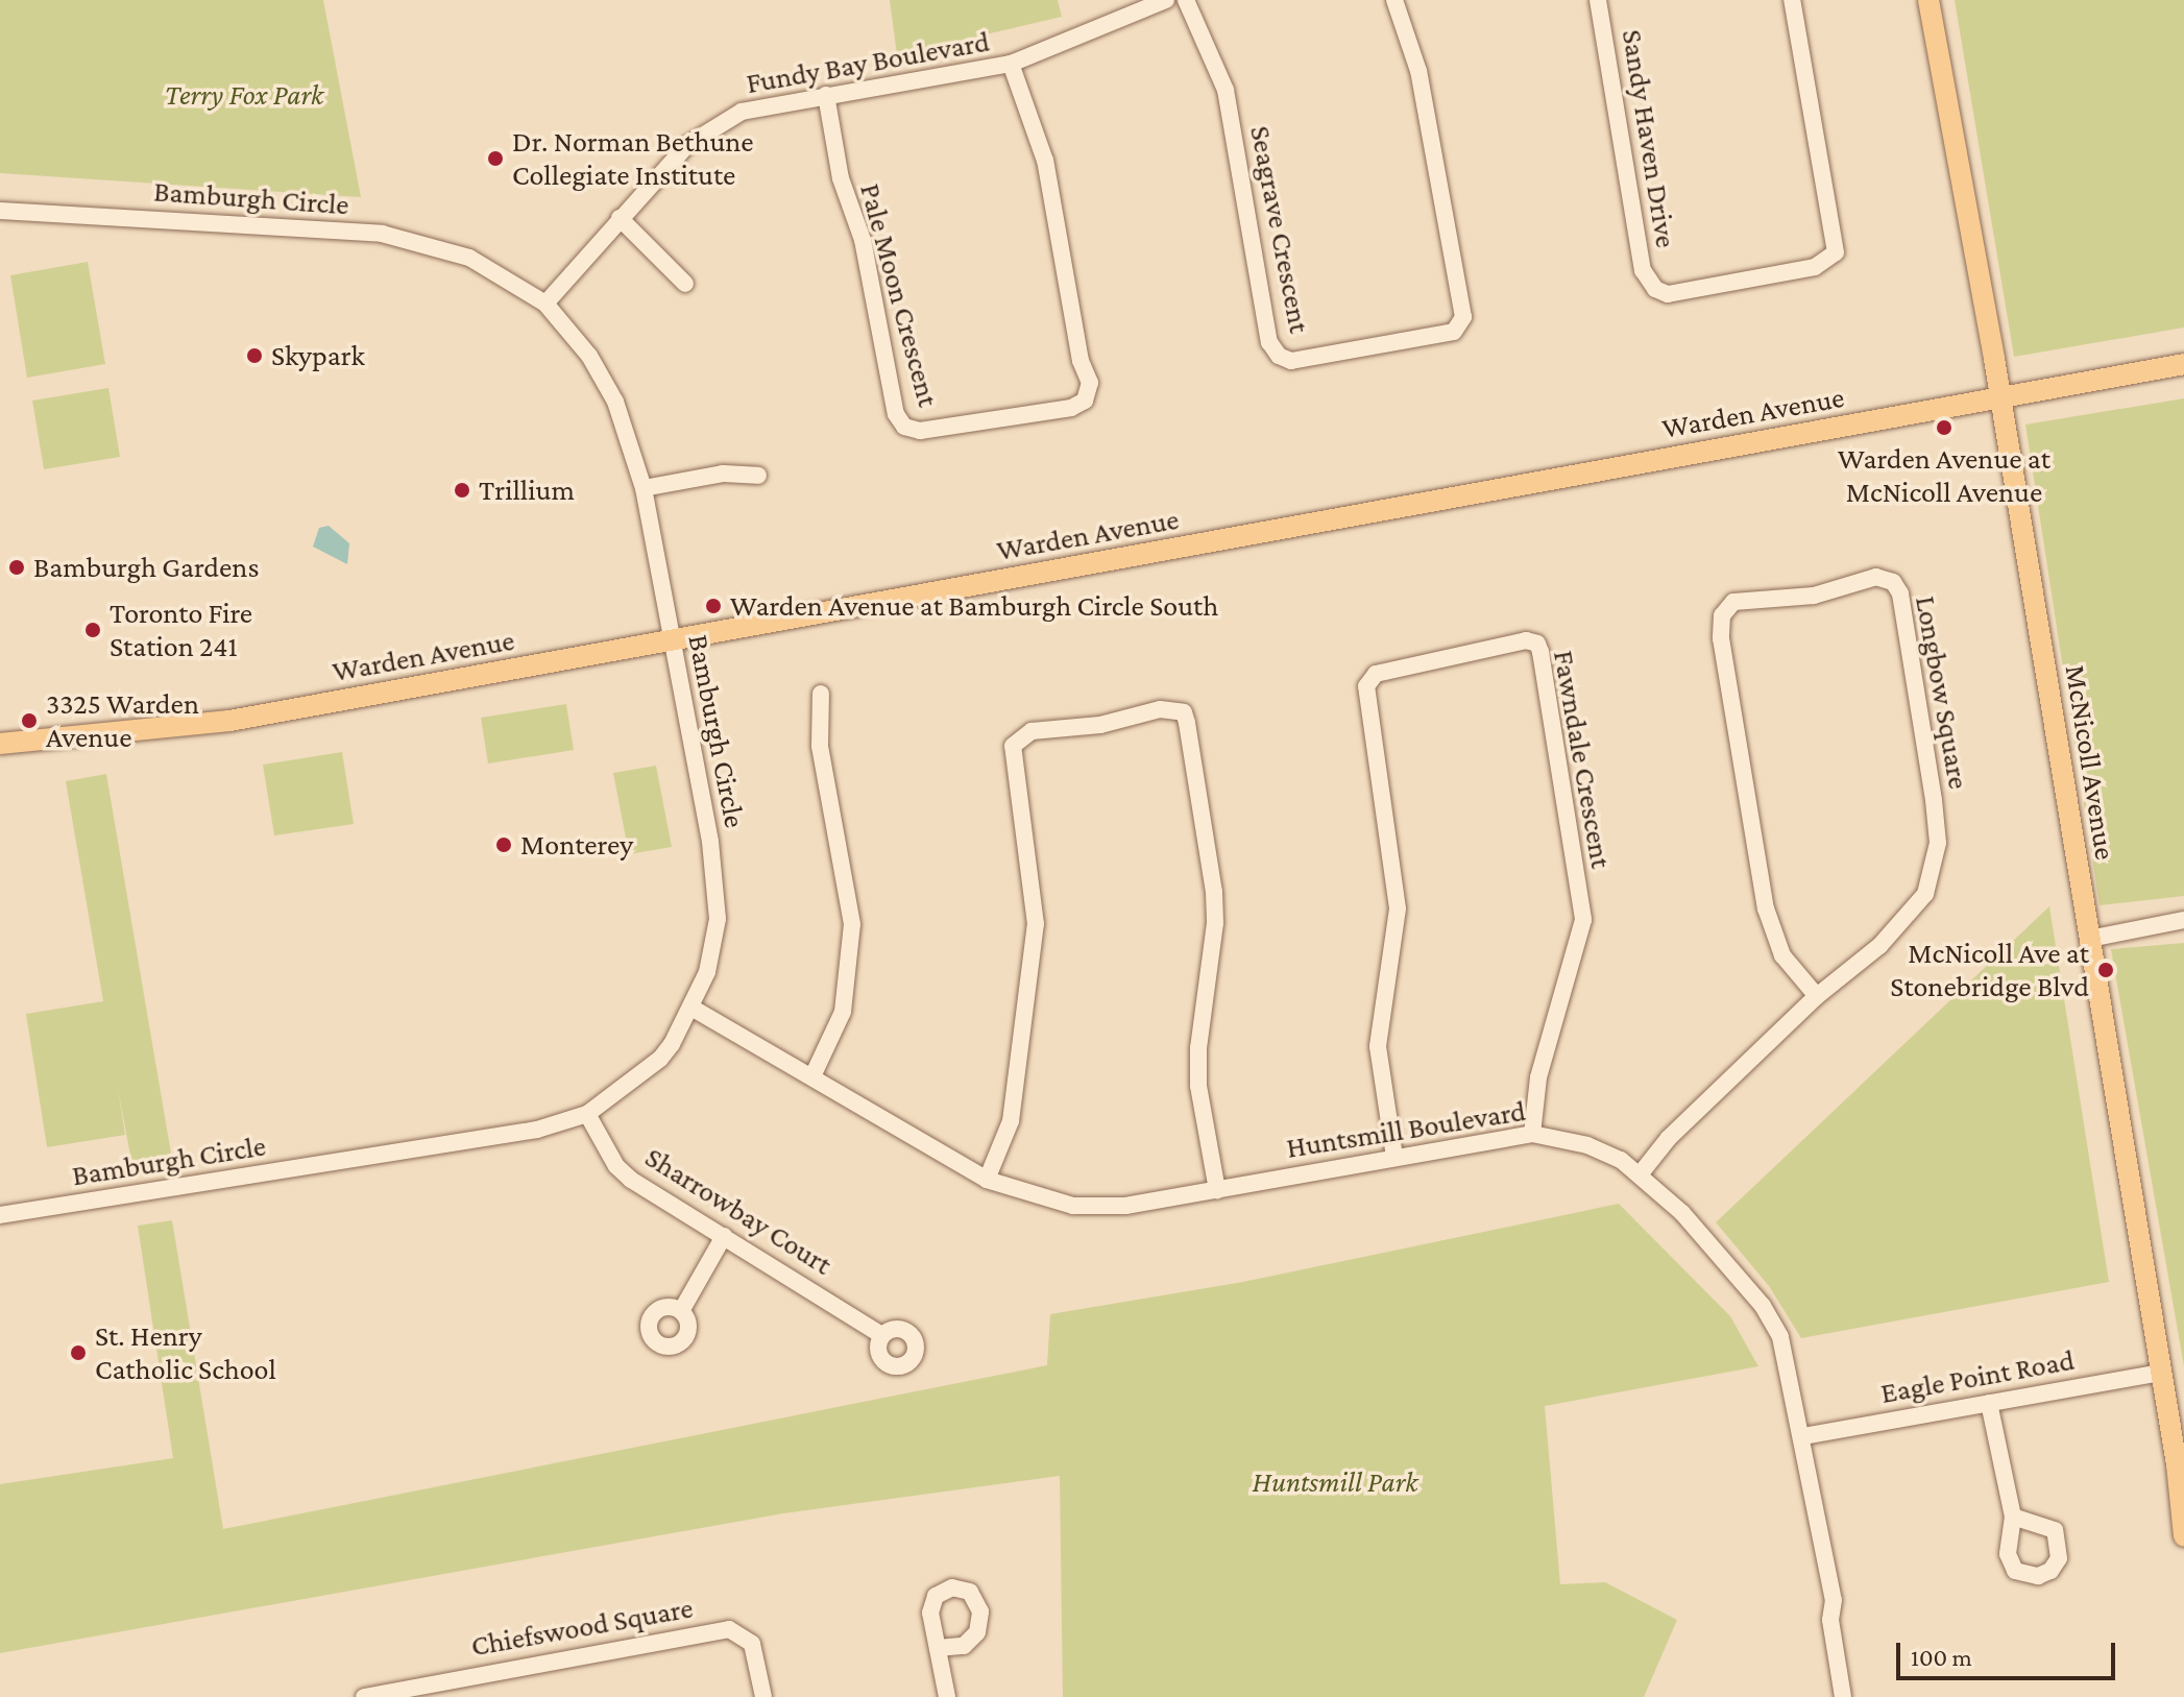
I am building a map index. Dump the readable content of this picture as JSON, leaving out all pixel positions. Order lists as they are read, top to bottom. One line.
{"streets":{"main road":["Warden Avenue","McNicoll Avenue"],"street":["Fundy Bay Boulevard","Sandy Haven Drive","Bamburgh Circle","Seagrave Crescent","Pale Moon Crescent","Longbow Square","Fawndale Crescent","Huntsmill Boulevard","Sharrowbay Court","Eagle Point Road","Chiefswood Square"]},"crossings":[["Fundy Bay Boulevard","Bamburgh Circle"],["Fundy Bay Boulevard","Pale Moon Crescent"],["Bamburgh Circle","Warden Avenue"],["Bamburgh Circle","Huntsmill Boulevard"],["Bamburgh Circle","Sharrowbay Court"],["Warden Avenue","McNicoll Avenue"],["Longbow Square","Huntsmill Boulevard"],["Fawndale Crescent","Huntsmill Boulevard"],["McNicoll Avenue","Eagle Point Road"],["Huntsmill Boulevard","Eagle Point Road"]],"parks":["Terry Fox Park","Huntsmill Park"],"places":["Dr. Norman Bethune Collegiate Institute","Skypark","Warden Avenue at McNicoll Avenue","Trillium","Bamburgh Gardens","Warden Avenue at Bamburgh Circle South","Toronto Fire Station 241","3325 Warden Avenue","Monterey","McNicoll Ave at Stonebridge Blvd","St. Henry Catholic School"],"scale_bar":"100 m"}
